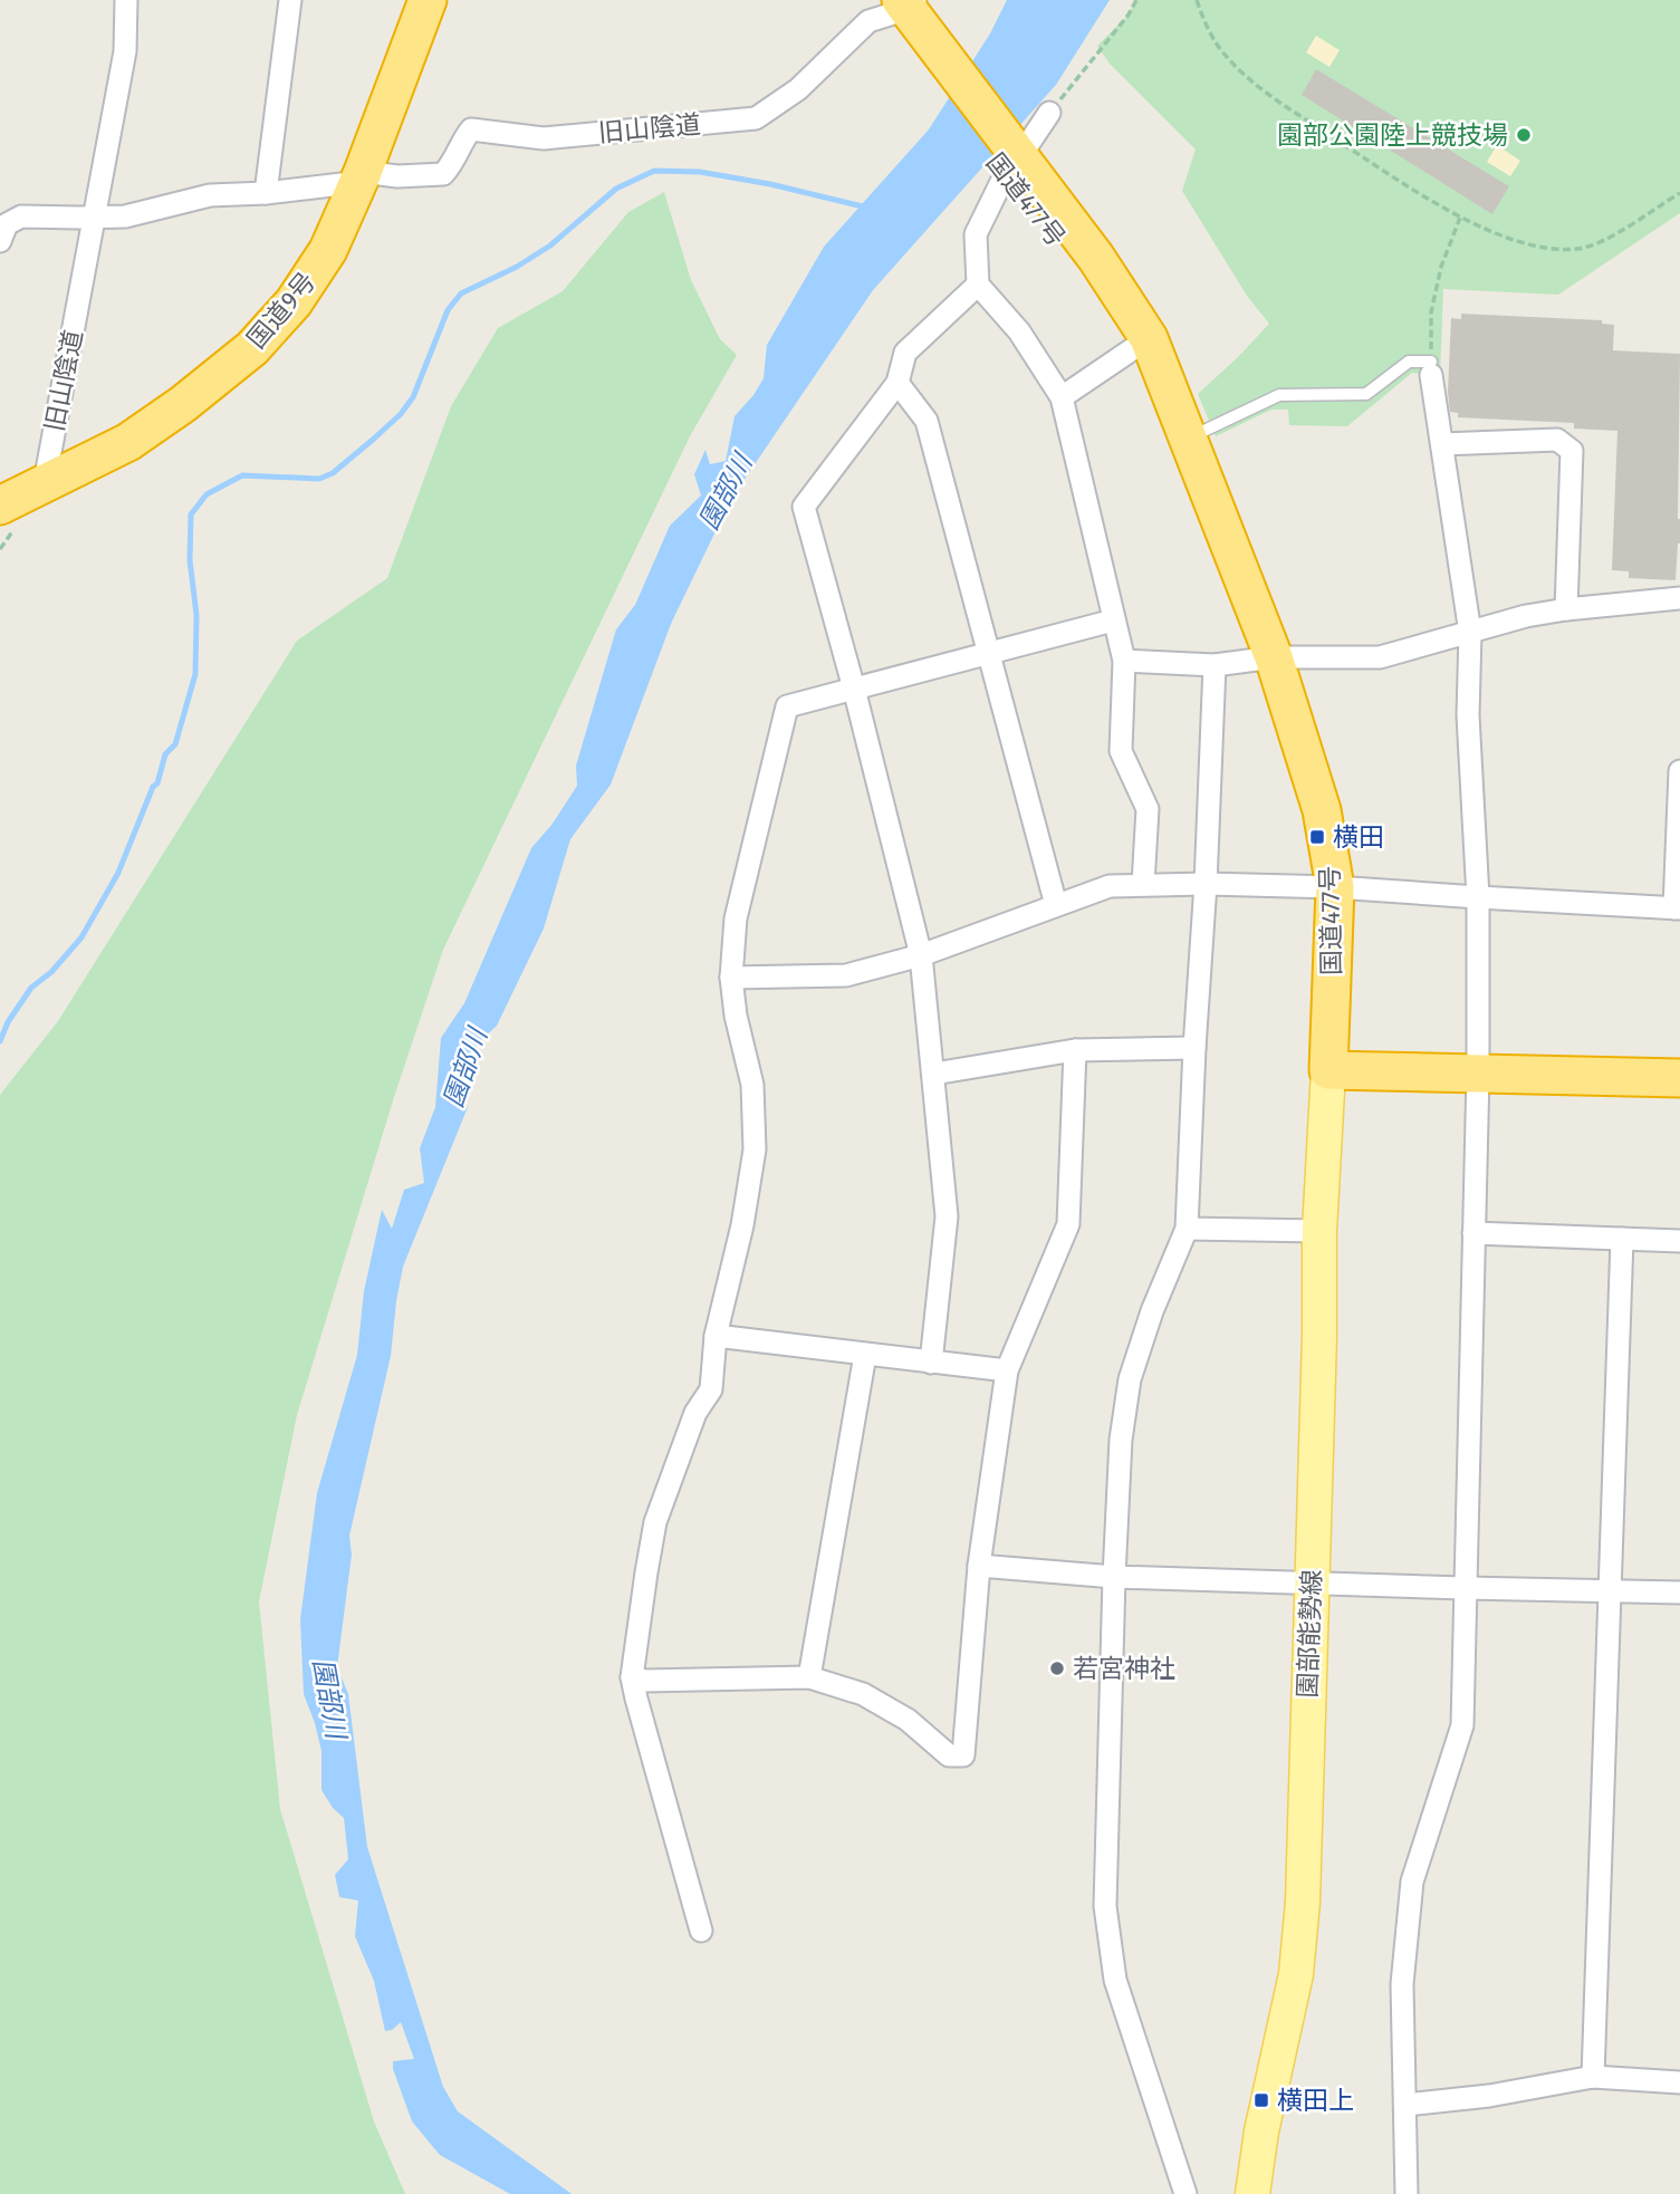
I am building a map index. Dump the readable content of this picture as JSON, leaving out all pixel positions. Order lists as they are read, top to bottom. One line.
{"streets":{"highway":["国道477号","国道9号"],"main road":["園部能勢線"],"street":["旧山陰道"]},"crossings":[["旧山陰道","国道477号"],["旧山陰道","国道9号"],["国道477号","園部能勢線"]],"water":["園部川"],"places":{"other":["園部公園陸上競技場","若宮神社"],"transit":["横田","横田上"]}}
